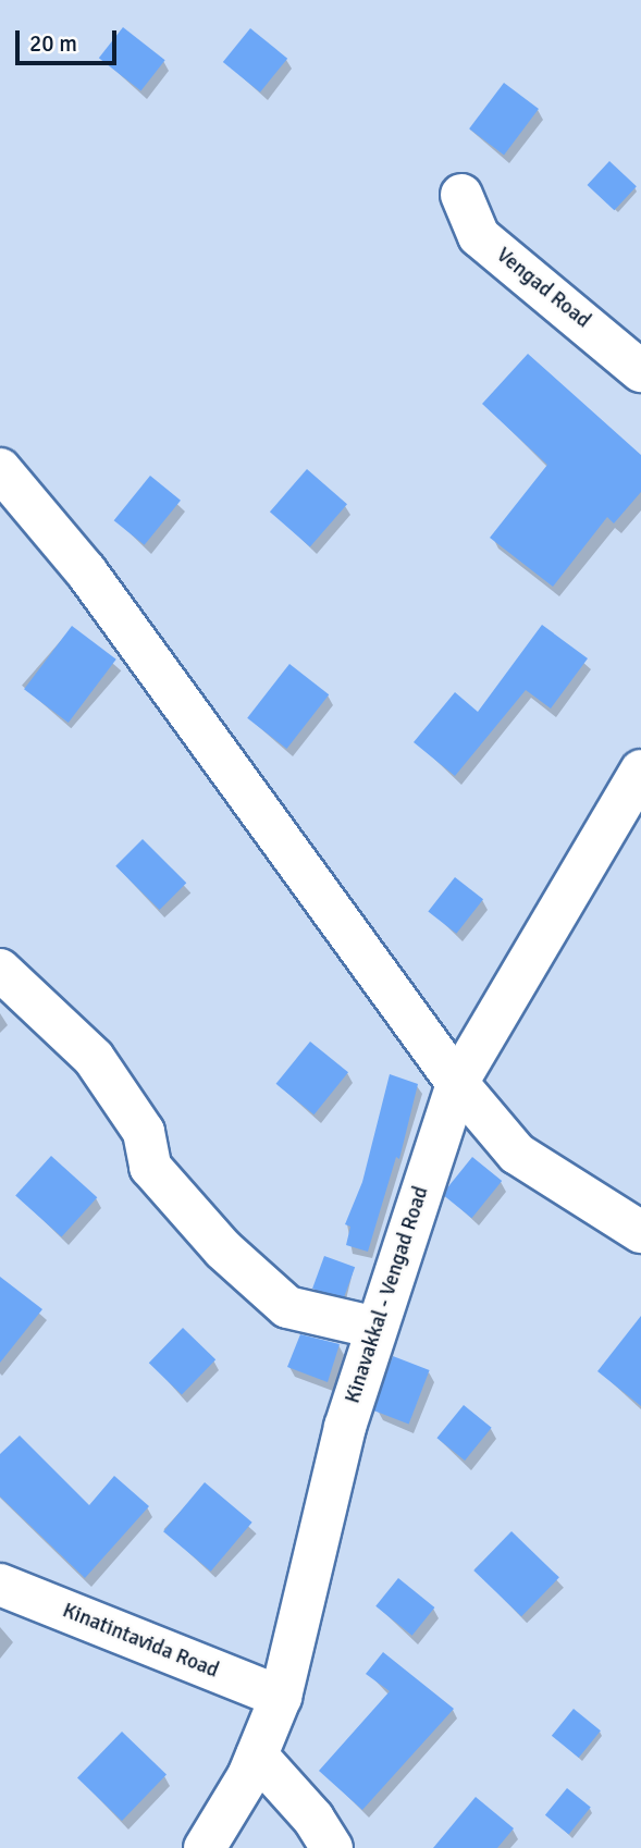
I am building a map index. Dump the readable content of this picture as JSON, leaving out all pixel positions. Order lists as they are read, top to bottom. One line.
{"streets":{"street":["Vengad Road","Kinavakkal - Vengad Road","Kinatintavida Road"]},"crossings":[["Kinavakkal - Vengad Road","Kinatintavida Road"]],"scale_bar":"20 m"}
